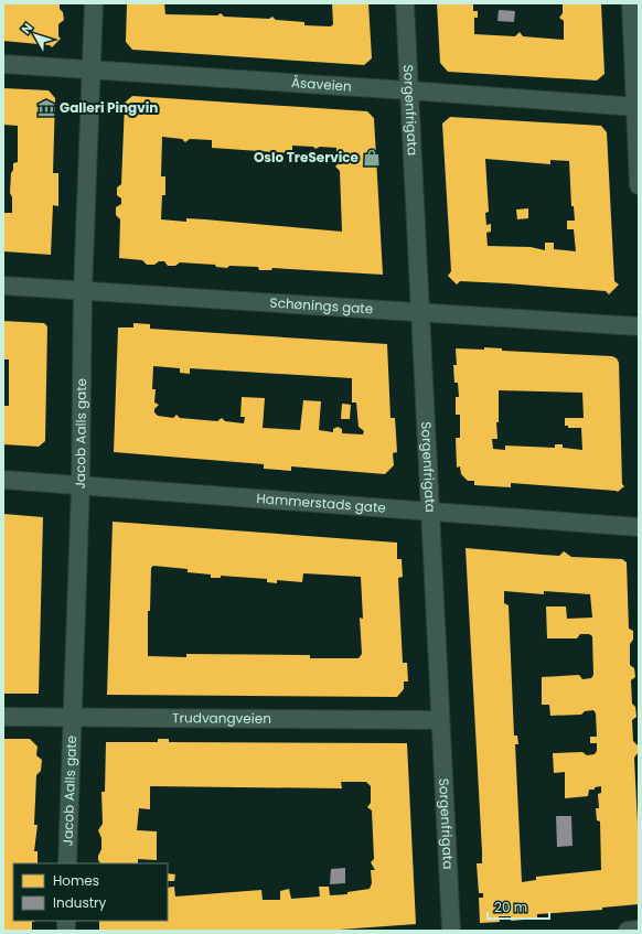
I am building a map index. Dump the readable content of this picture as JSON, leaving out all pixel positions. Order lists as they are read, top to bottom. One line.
{"streets":{"street":["Åsaveien","Sorgenfrigata","Schønings gate","Jacob Aalls gate","Hammerstads gate","Trudvangveien"]},"crossings":[["Åsaveien","Sorgenfrigata"],["Åsaveien","Jacob Aalls gate"],["Sorgenfrigata","Schønings gate"],["Sorgenfrigata","Hammerstads gate"],["Sorgenfrigata","Trudvangveien"],["Schønings gate","Jacob Aalls gate"],["Jacob Aalls gate","Hammerstads gate"],["Jacob Aalls gate","Trudvangveien"]],"places":{"museum":["Galleri Pingvin"],"shop":["Oslo TreService"]},"legend":["Homes","Industry"],"scale_bar":"20 m","north":"top left"}
